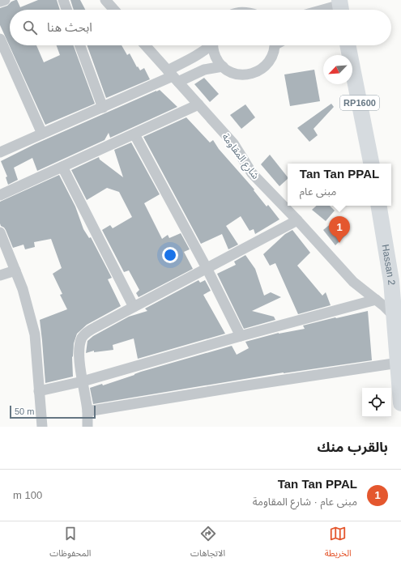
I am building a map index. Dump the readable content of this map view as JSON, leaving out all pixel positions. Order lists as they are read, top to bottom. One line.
{"streets":{"main road":["RP1600","Hassan 2"],"street":["شارع المقاومة"]},"crossings":[["شارع المقاومة","Hassan 2"]],"scale_bar":"50 m","north":"bottom left","page":{"search":"ابحث هنا","popup":["Tan Tan PPAL","مبنى عام"],"pins":"1","scale":"50 m","heading":"بالقرب منك","list":[{"mark":"1","name":"Tan Tan PPAL","note":"مبنى عام · شارع المقاومة","value":"100 m"}],"nav":["الخريطة","الاتجاهات","المحفوظات"]}}
